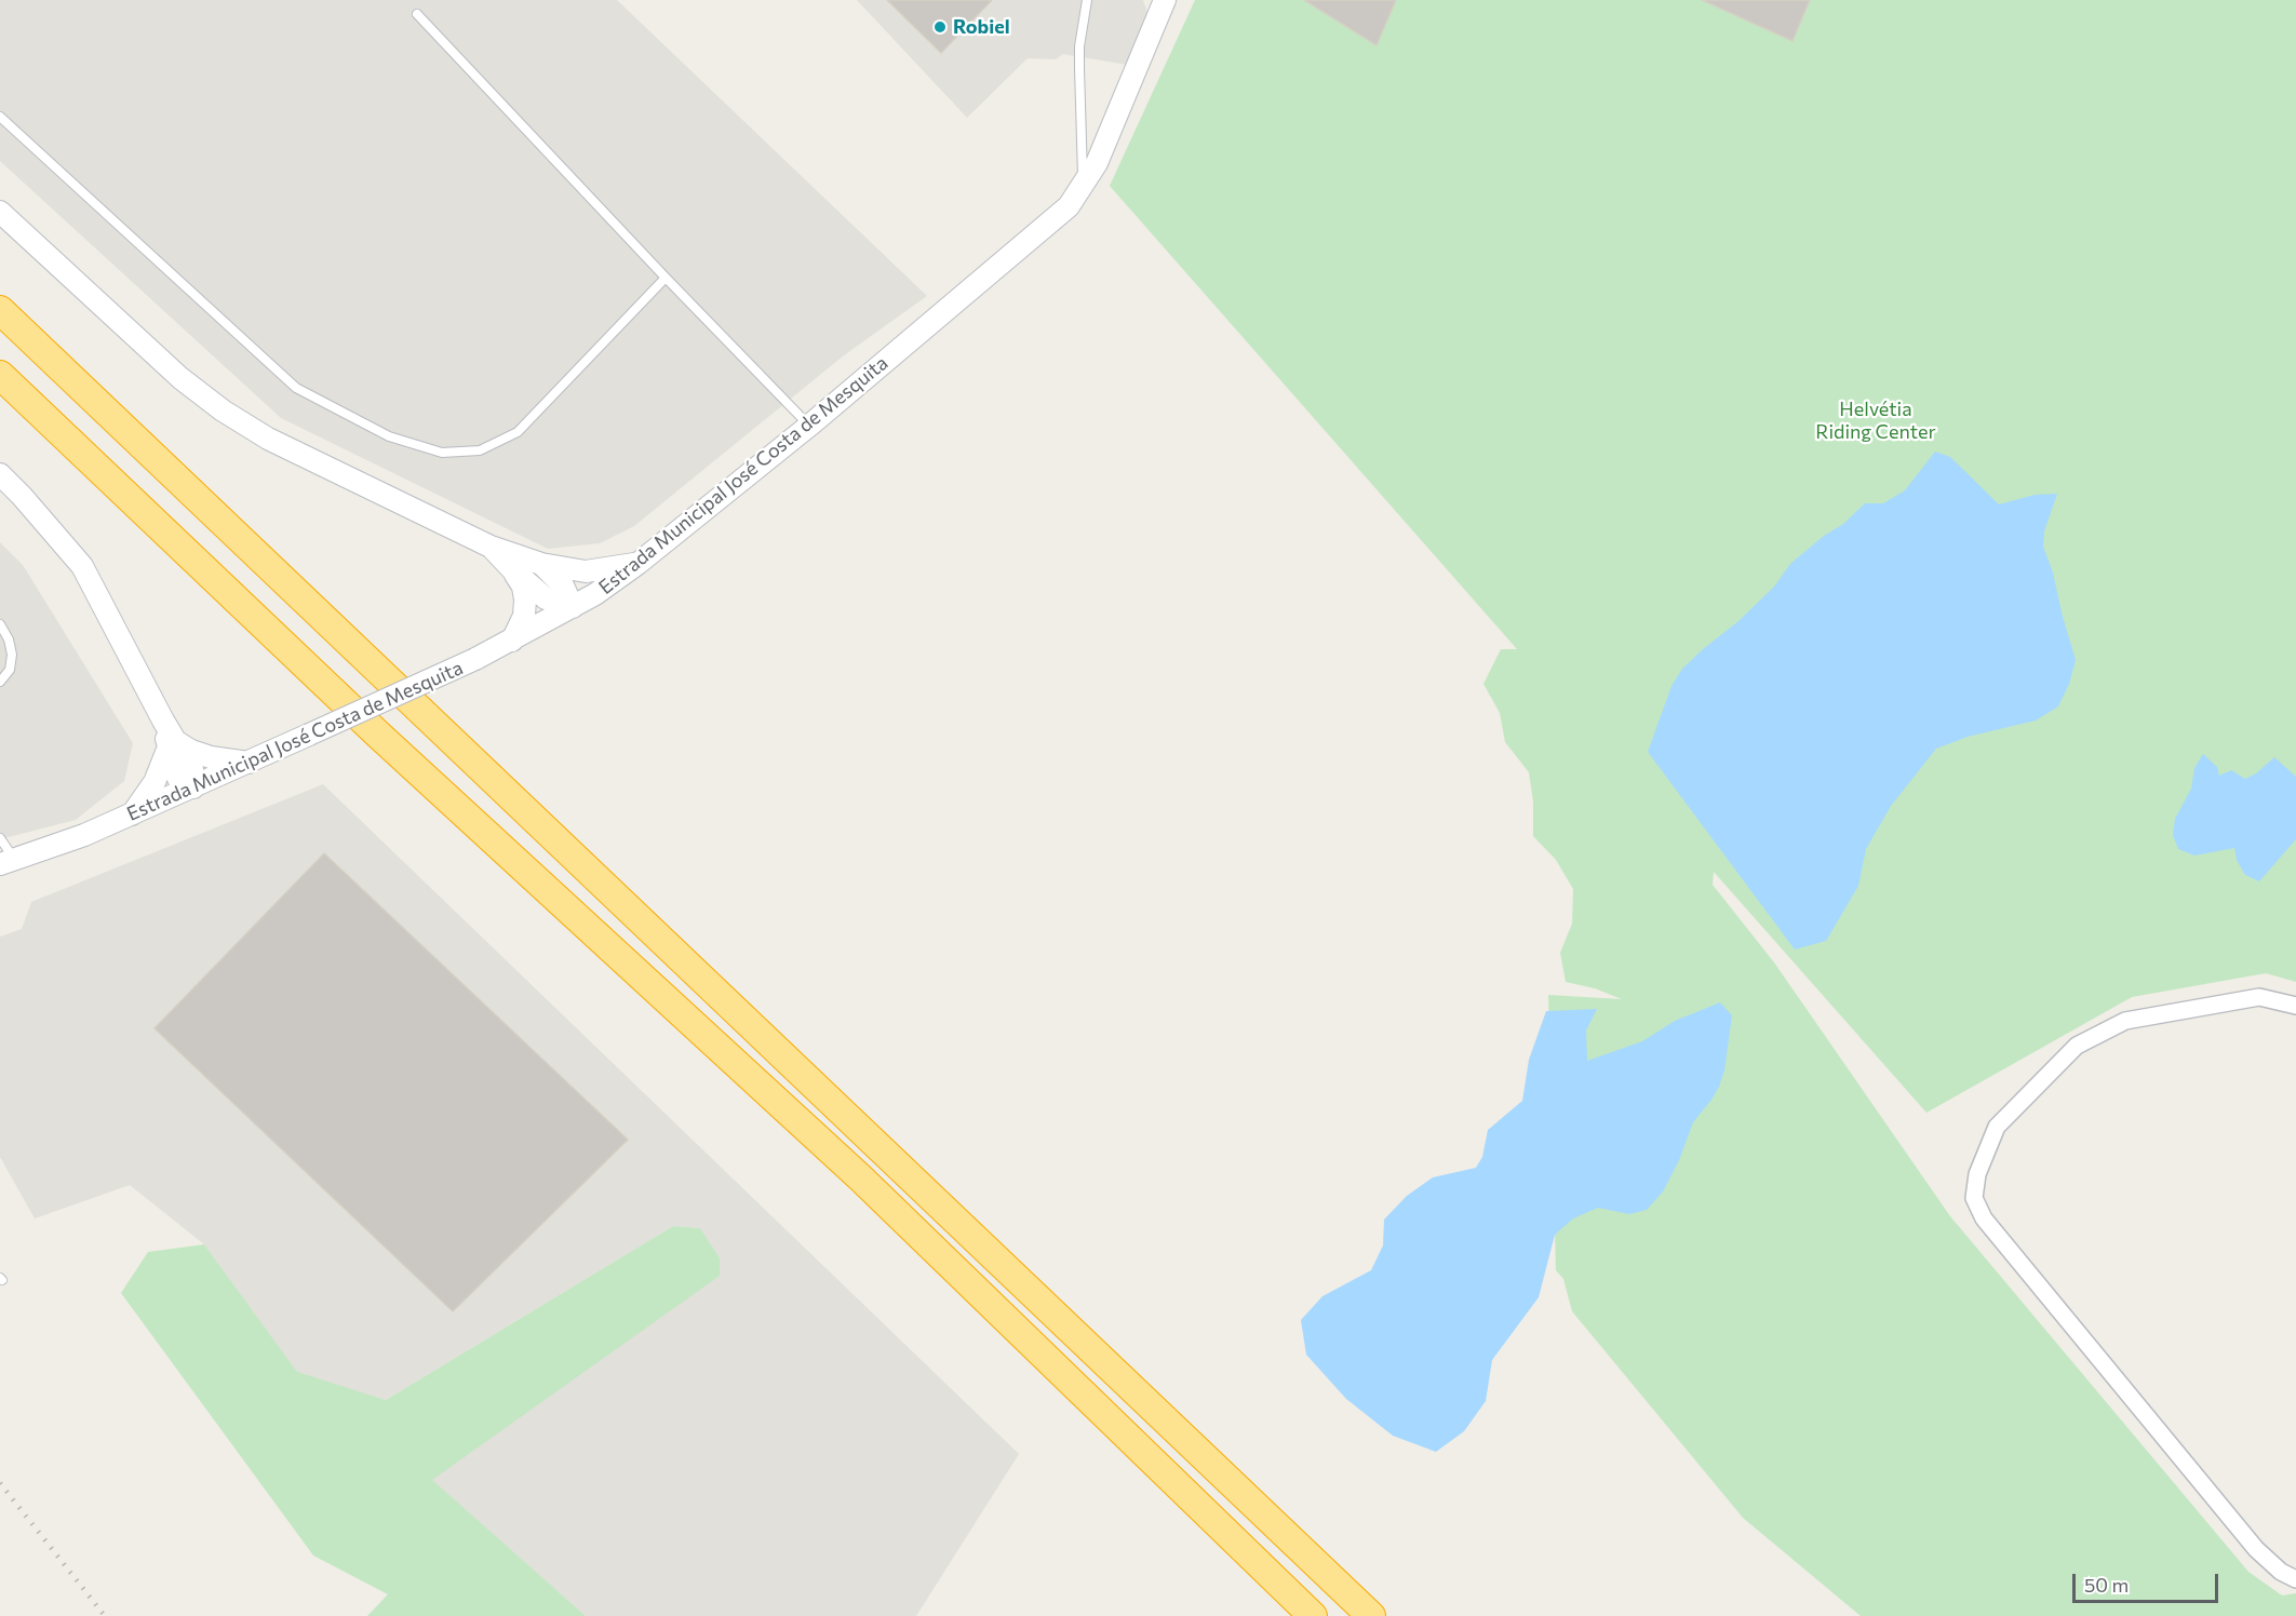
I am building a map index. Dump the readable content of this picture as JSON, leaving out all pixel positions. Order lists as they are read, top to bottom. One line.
{"streets":{"main road":["Estrada Municipal José Costa de Mesquita"]},"parks":["Helvétia Riding Center"],"places":["Robiel"],"scale_bar":"50 m"}
